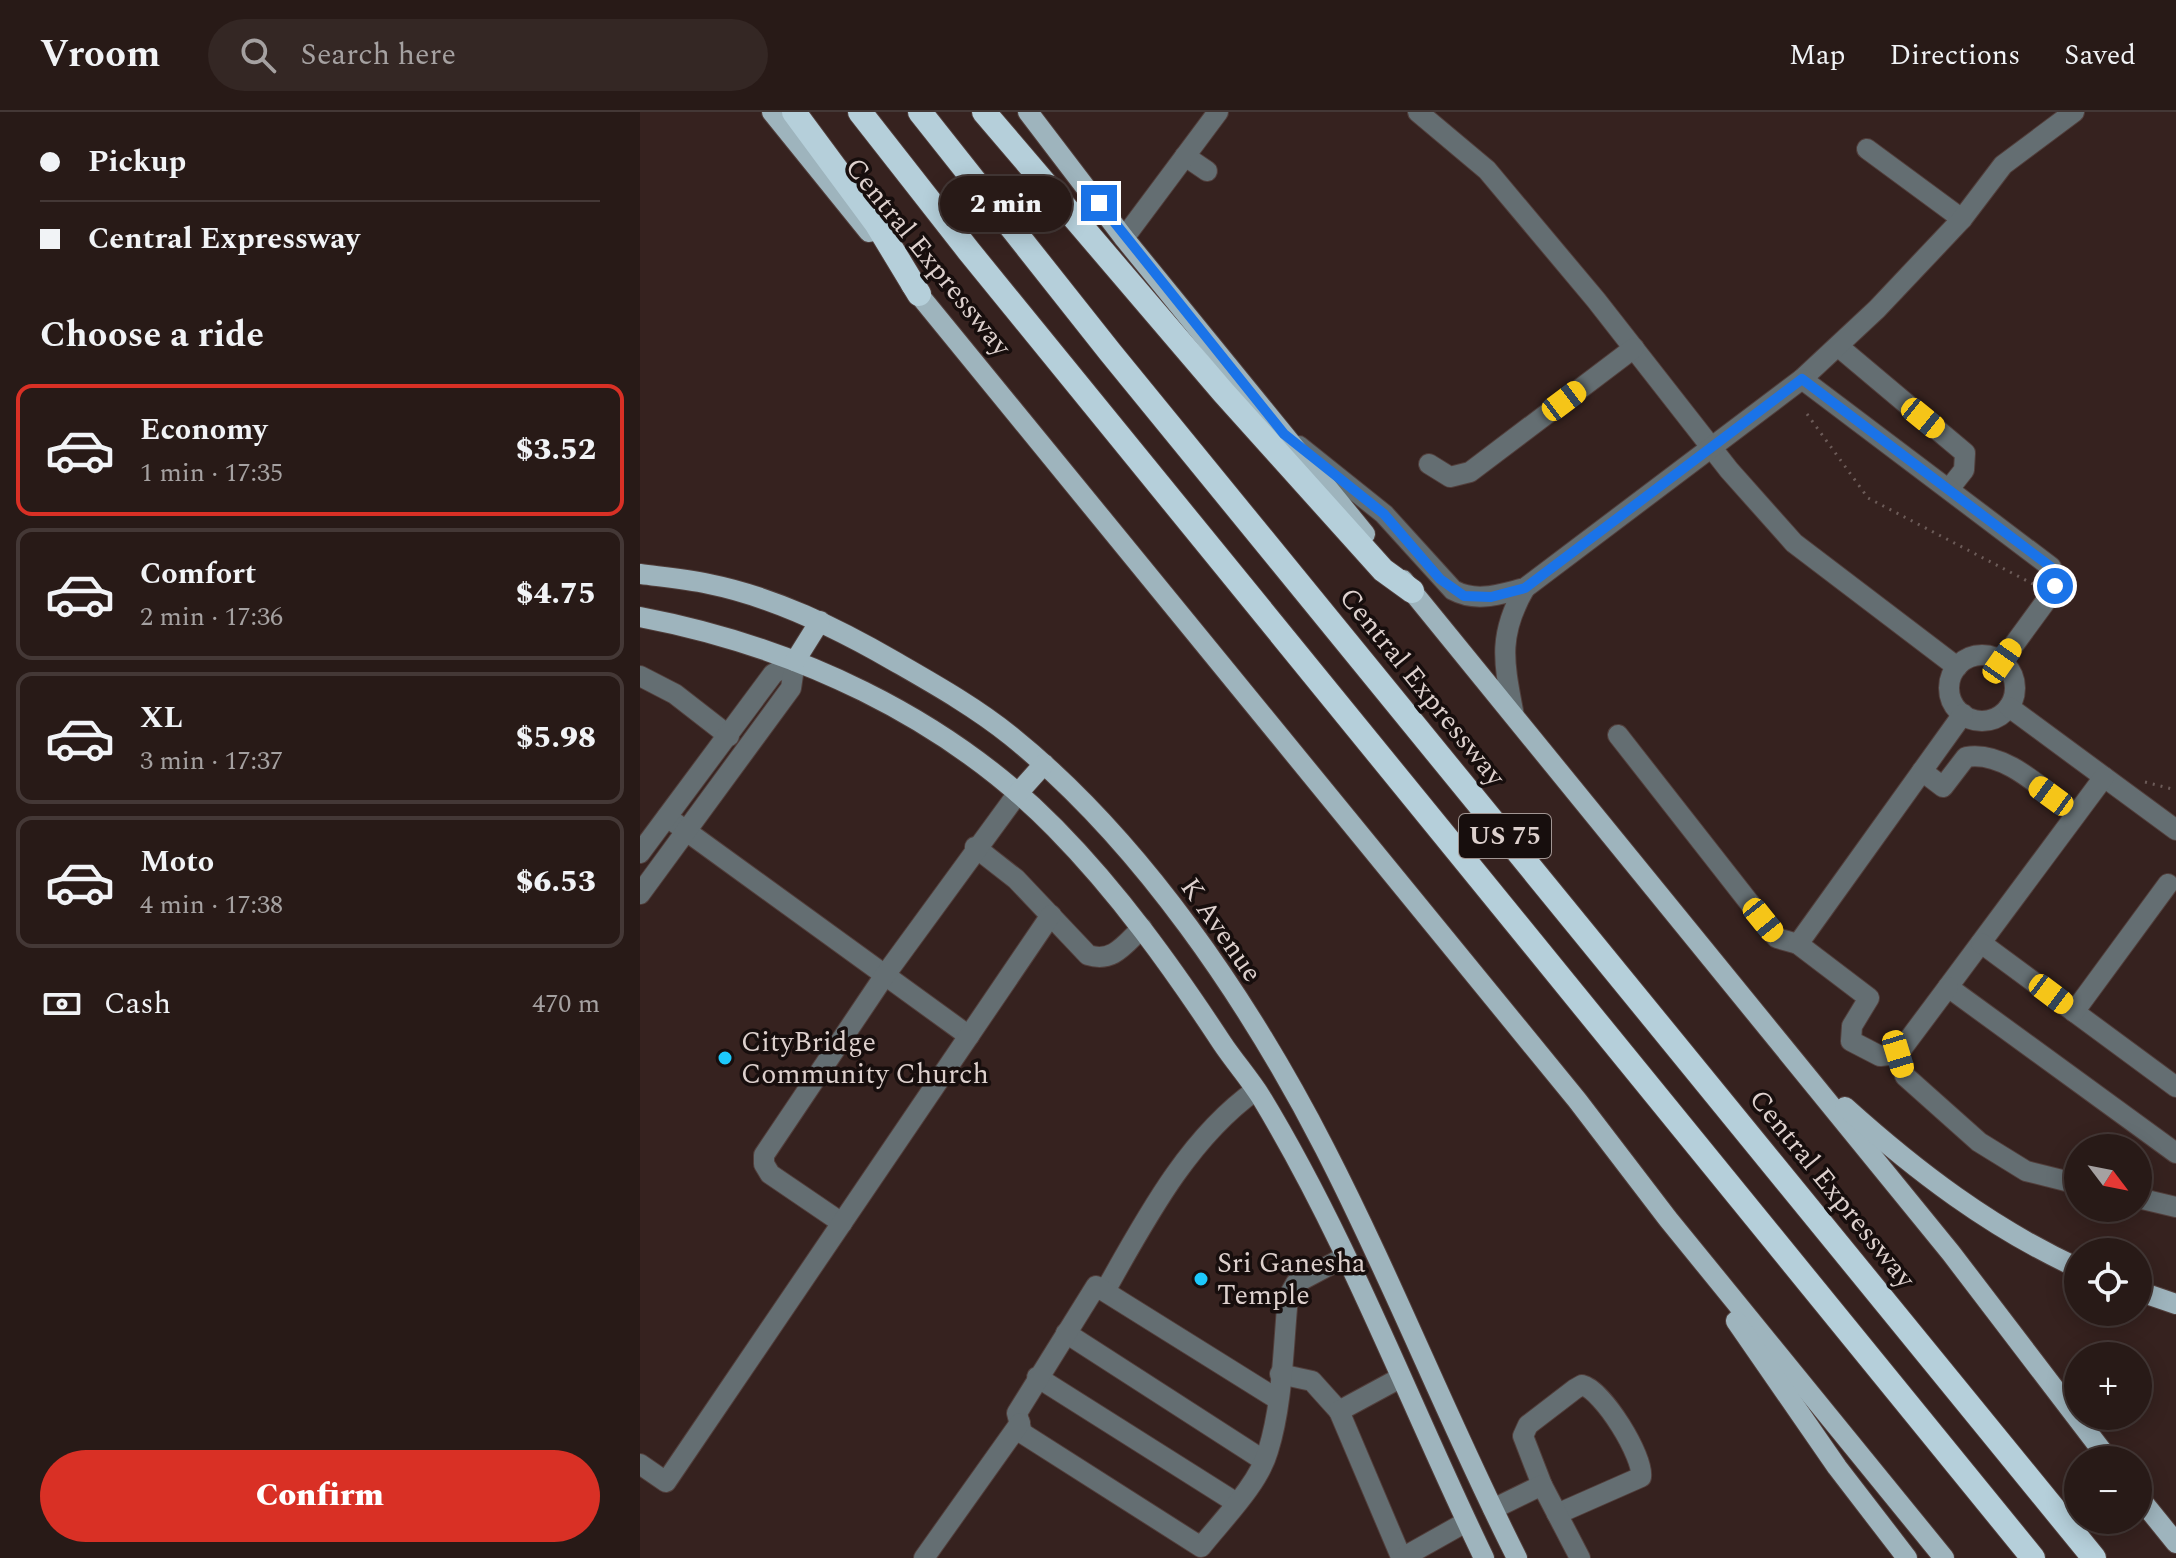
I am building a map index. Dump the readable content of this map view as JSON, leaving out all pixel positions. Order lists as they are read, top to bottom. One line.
{"streets":{"highway":["Central Expressway","US 75"],"main road":["K Avenue"]},"places":["CityBridge Community Church","Sri Ganesha Temple"],"north":"bottom right","page":{"header":"Vroom","search":"Search here","nav":["Map","Directions","Saved"],"banner":["Pickup","Central Expressway"],"bubble":"2 min","heading":"Choose a ride","list":[{"name":"Economy","note":"1 min · 17:35","value":"$3.52"},{"name":"Comfort","note":"2 min · 17:36","value":"$4.75"},{"name":"XL","note":"3 min · 17:37","value":"$5.98"},{"name":"Moto","note":"4 min · 17:38","value":"$6.53"}],"pay":["Cash","470 m"],"map_buttons":["+","−"],"buttons":"Confirm"}}
